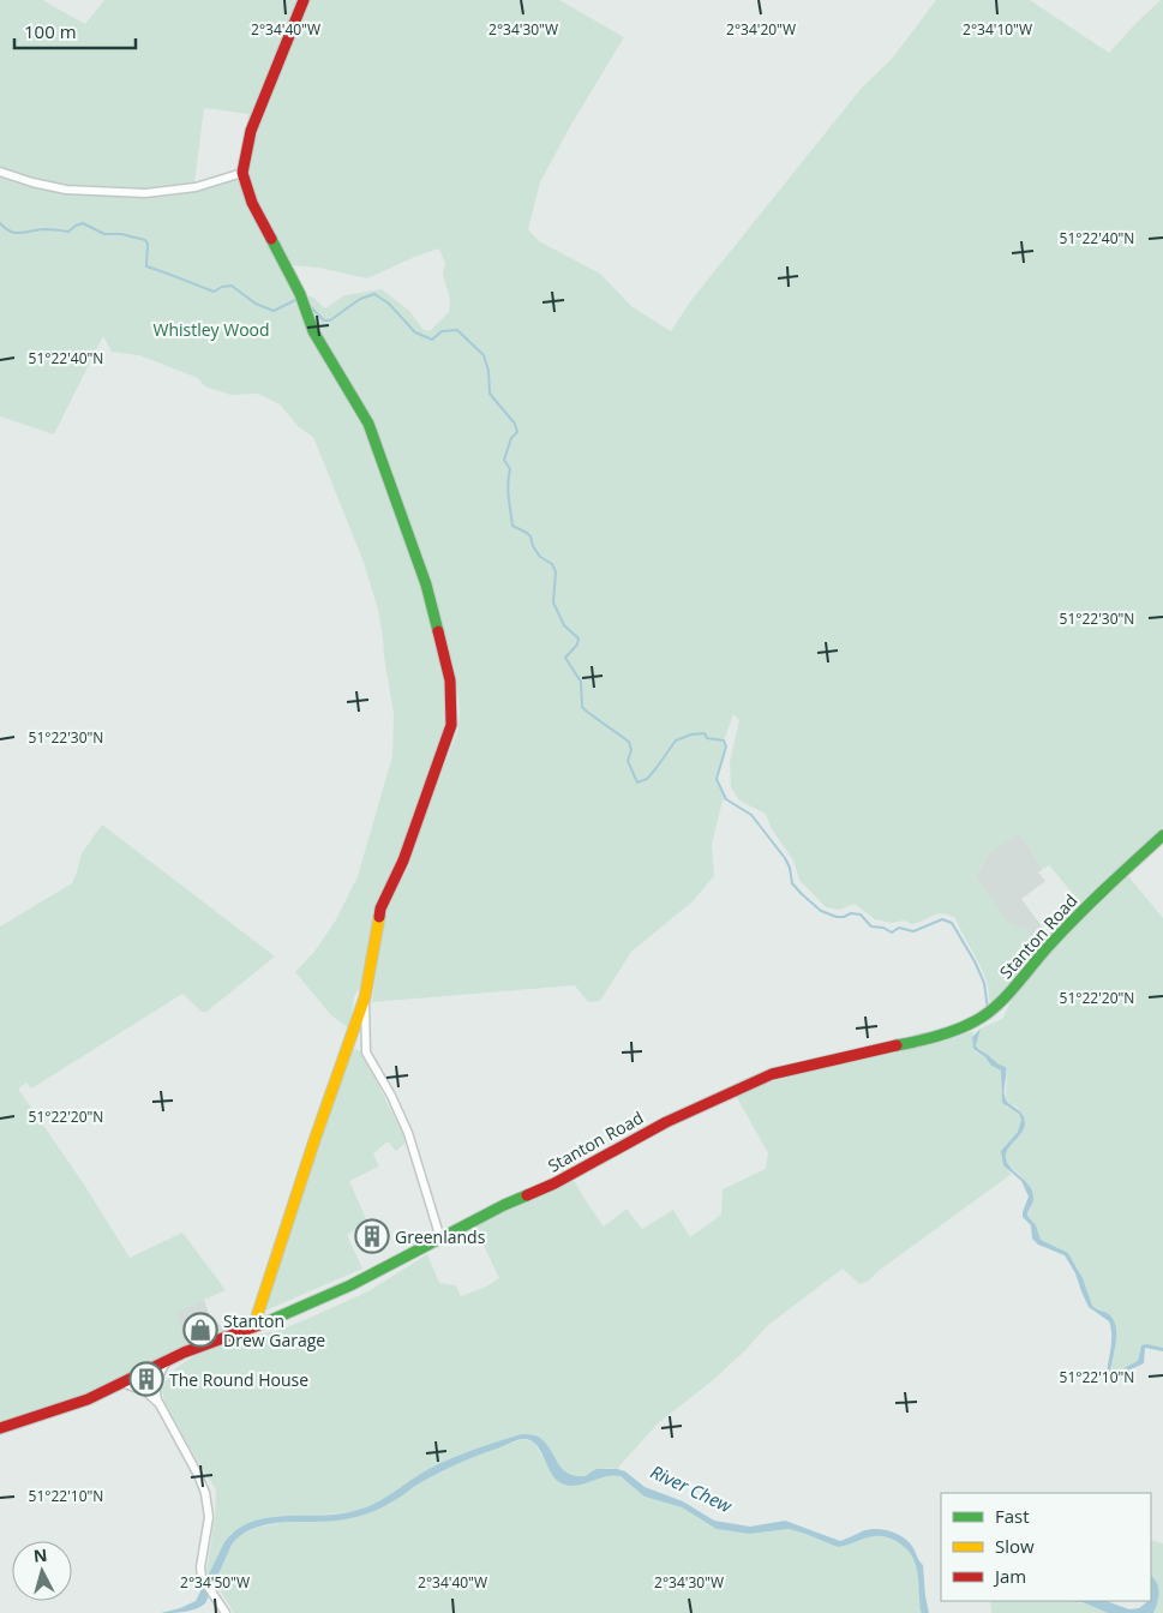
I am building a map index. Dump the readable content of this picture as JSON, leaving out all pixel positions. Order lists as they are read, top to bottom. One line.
{"streets":{"street":["Stanton Road"]},"water":["River Chew"],"parks":["Whistley Wood"],"places":{"building":["Greenlands","The Round House"],"shop":["Stanton Drew Garage"]},"legend":["Fast","Slow","Jam"],"scale_bar":"100 m","north":"top","coordinates":["2°34'40\"W","2°34'30\"W","2°34'20\"W","2°34'10\"W","51°22'40\"N","51°22'30\"N","51°22'20\"N","51°22'10\"N","2°34'50\"W"]}
